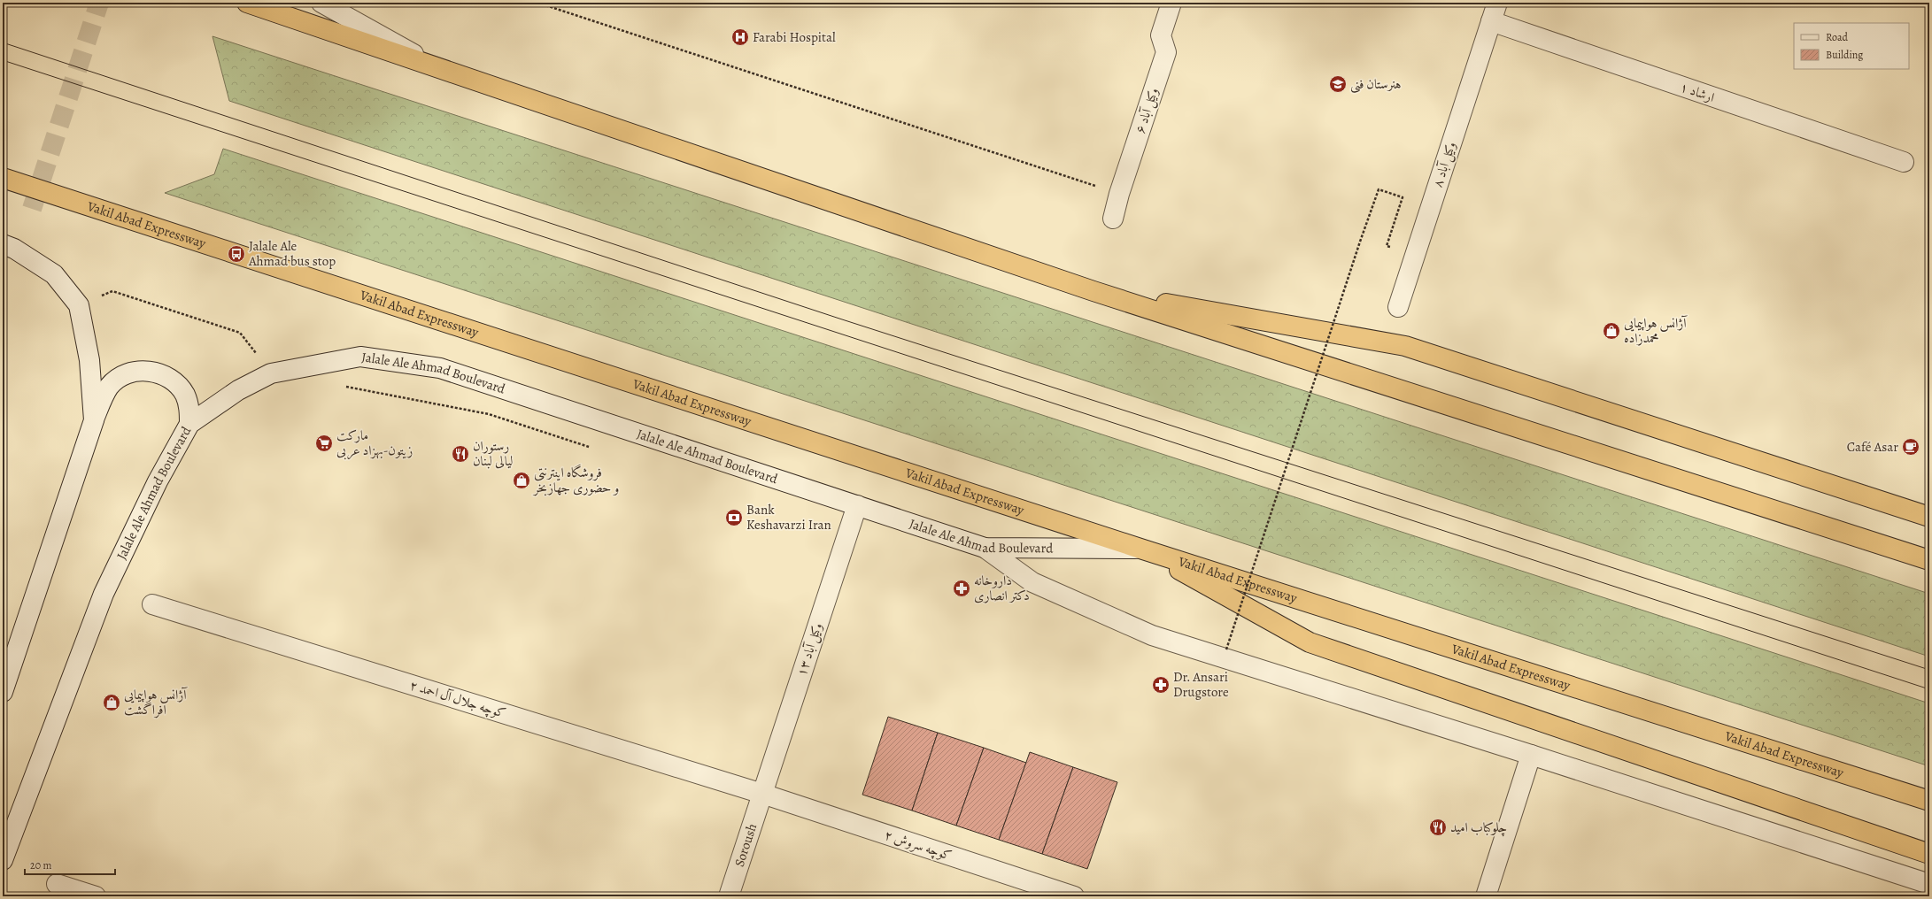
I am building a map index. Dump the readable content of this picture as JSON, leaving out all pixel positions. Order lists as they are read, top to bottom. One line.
{"streets":{"highway":["Vakil Abad Expressway"],"street":["ارشاد ۱","۶ وکیل آباد","۸ وکیل آباد","Jalale Ale Ahmad Boulevard","۱۳ وکیل آباد","کوچه جلال آل احمد ۲","Soroush","کوچه سروش ۲"]},"crossings":[["ارشاد ۱","۸ وکیل آباد"],["Vakil Abad Expressway","Jalale Ale Ahmad Boulevard"],["Jalale Ale Ahmad Boulevard","۱۳ وکیل آباد"],["۱۳ وکیل آباد","کوچه جلال آل احمد ۲"],["۱۳ وکیل آباد","Soroush"],["۱۳ وکیل آباد","کوچه سروش ۲"],["کوچه جلال آل احمد ۲","Soroush"],["کوچه جلال آل احمد ۲","کوچه سروش ۲"],["Soroush","کوچه سروش ۲"]],"places":{"hospital":["Farabi Hospital"],"school or university":["هنرستان فنی"],"bus stop":["Jalale Ale Ahmad bus stop"],"shop":["آژانس هواپیمایی محمدزاده","فروشگاه اینترنتی و حضوری جهازبخر","آژانس هواپیمایی افراگشت"],"supermarket":["مارکت زیتون-بهزاد عربی"],"cafe":["Café Asar"],"restaurant":["رستوران لیالی لبنان","چلوکباب امید"],"bank":["Bank Keshavarzi Iran"],"pharmacy":["داروخانه دکتر انصاری","Dr. Ansari Drugstore"]},"legend":["Road","Building"],"scale_bar":"20 m"}
